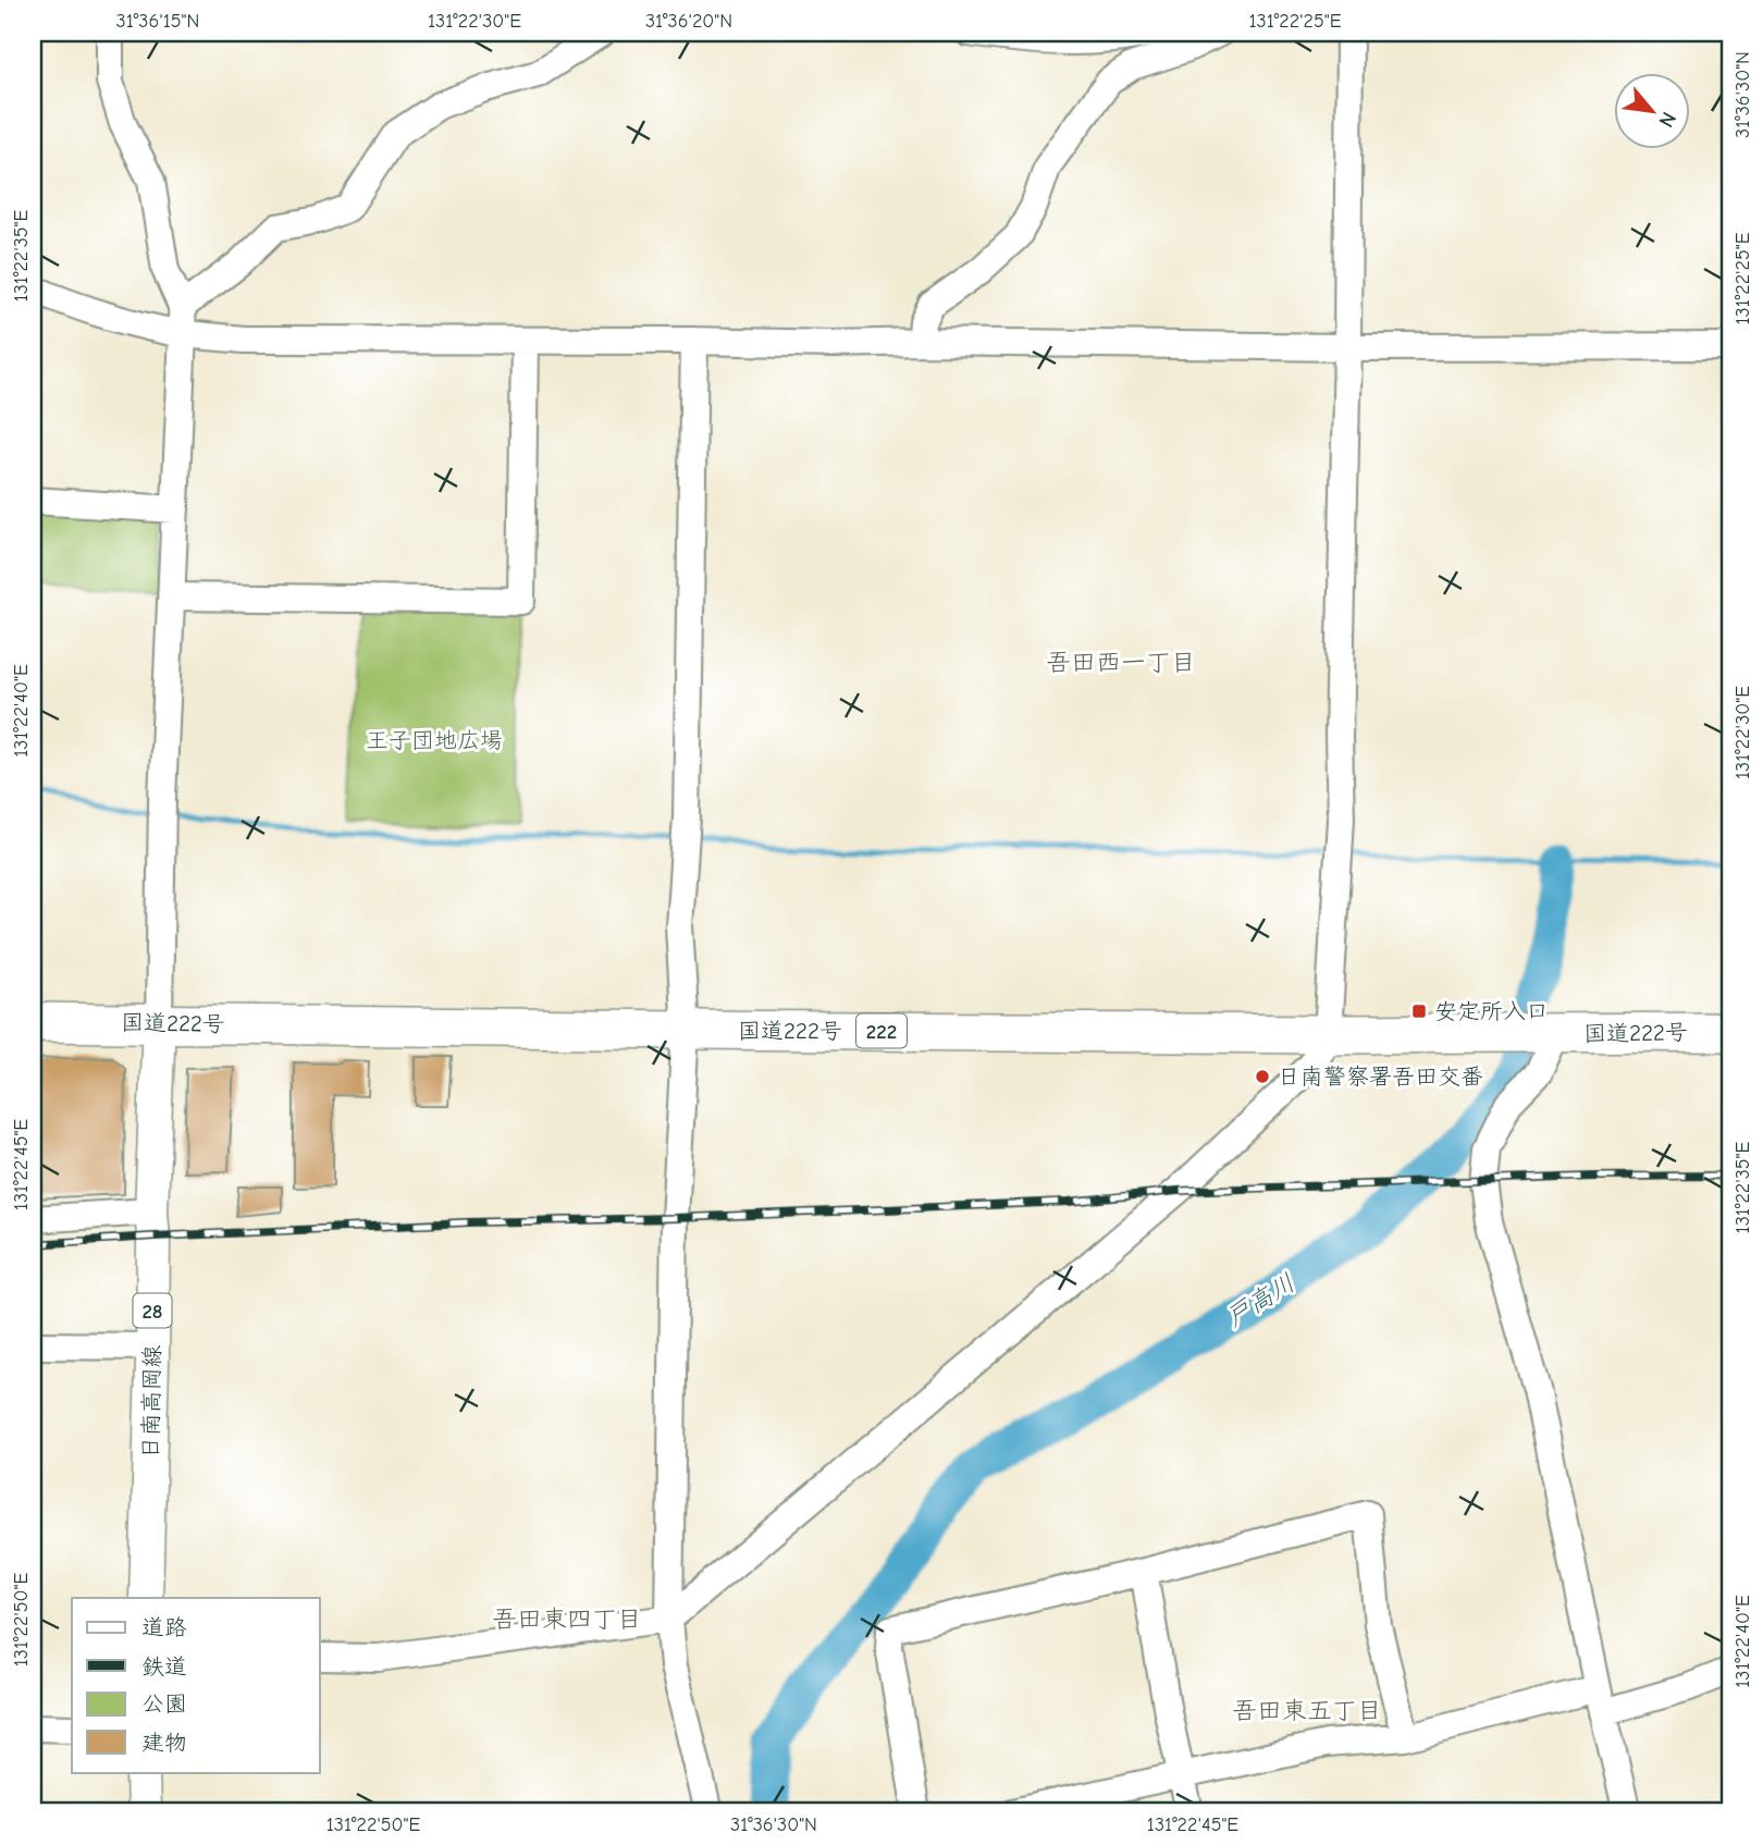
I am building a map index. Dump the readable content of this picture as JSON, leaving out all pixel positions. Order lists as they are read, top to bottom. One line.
{"streets":{"highway":["国道222号","222"],"main road":["28","日南高岡線"]},"crossings":[["国道222号","日南高岡線"]],"districts":["吾田西一丁目","吾田東四丁目","吾田東五丁目"],"water":["戸高川"],"parks":["王子団地広場"],"places":{"transit":["安定所入口"],"other":["日南警察署吾田交番"]},"legend":["道路","鉄道","公園","建物"],"north":"bottom right","coordinates":["31°36'15\"N","131°22'30\"E","31°36'20\"N","131°22'25\"E","31°36'30\"N","131°22'35\"E","131°22'40\"E","131°22'45\"E","131°22'50\"E"]}
